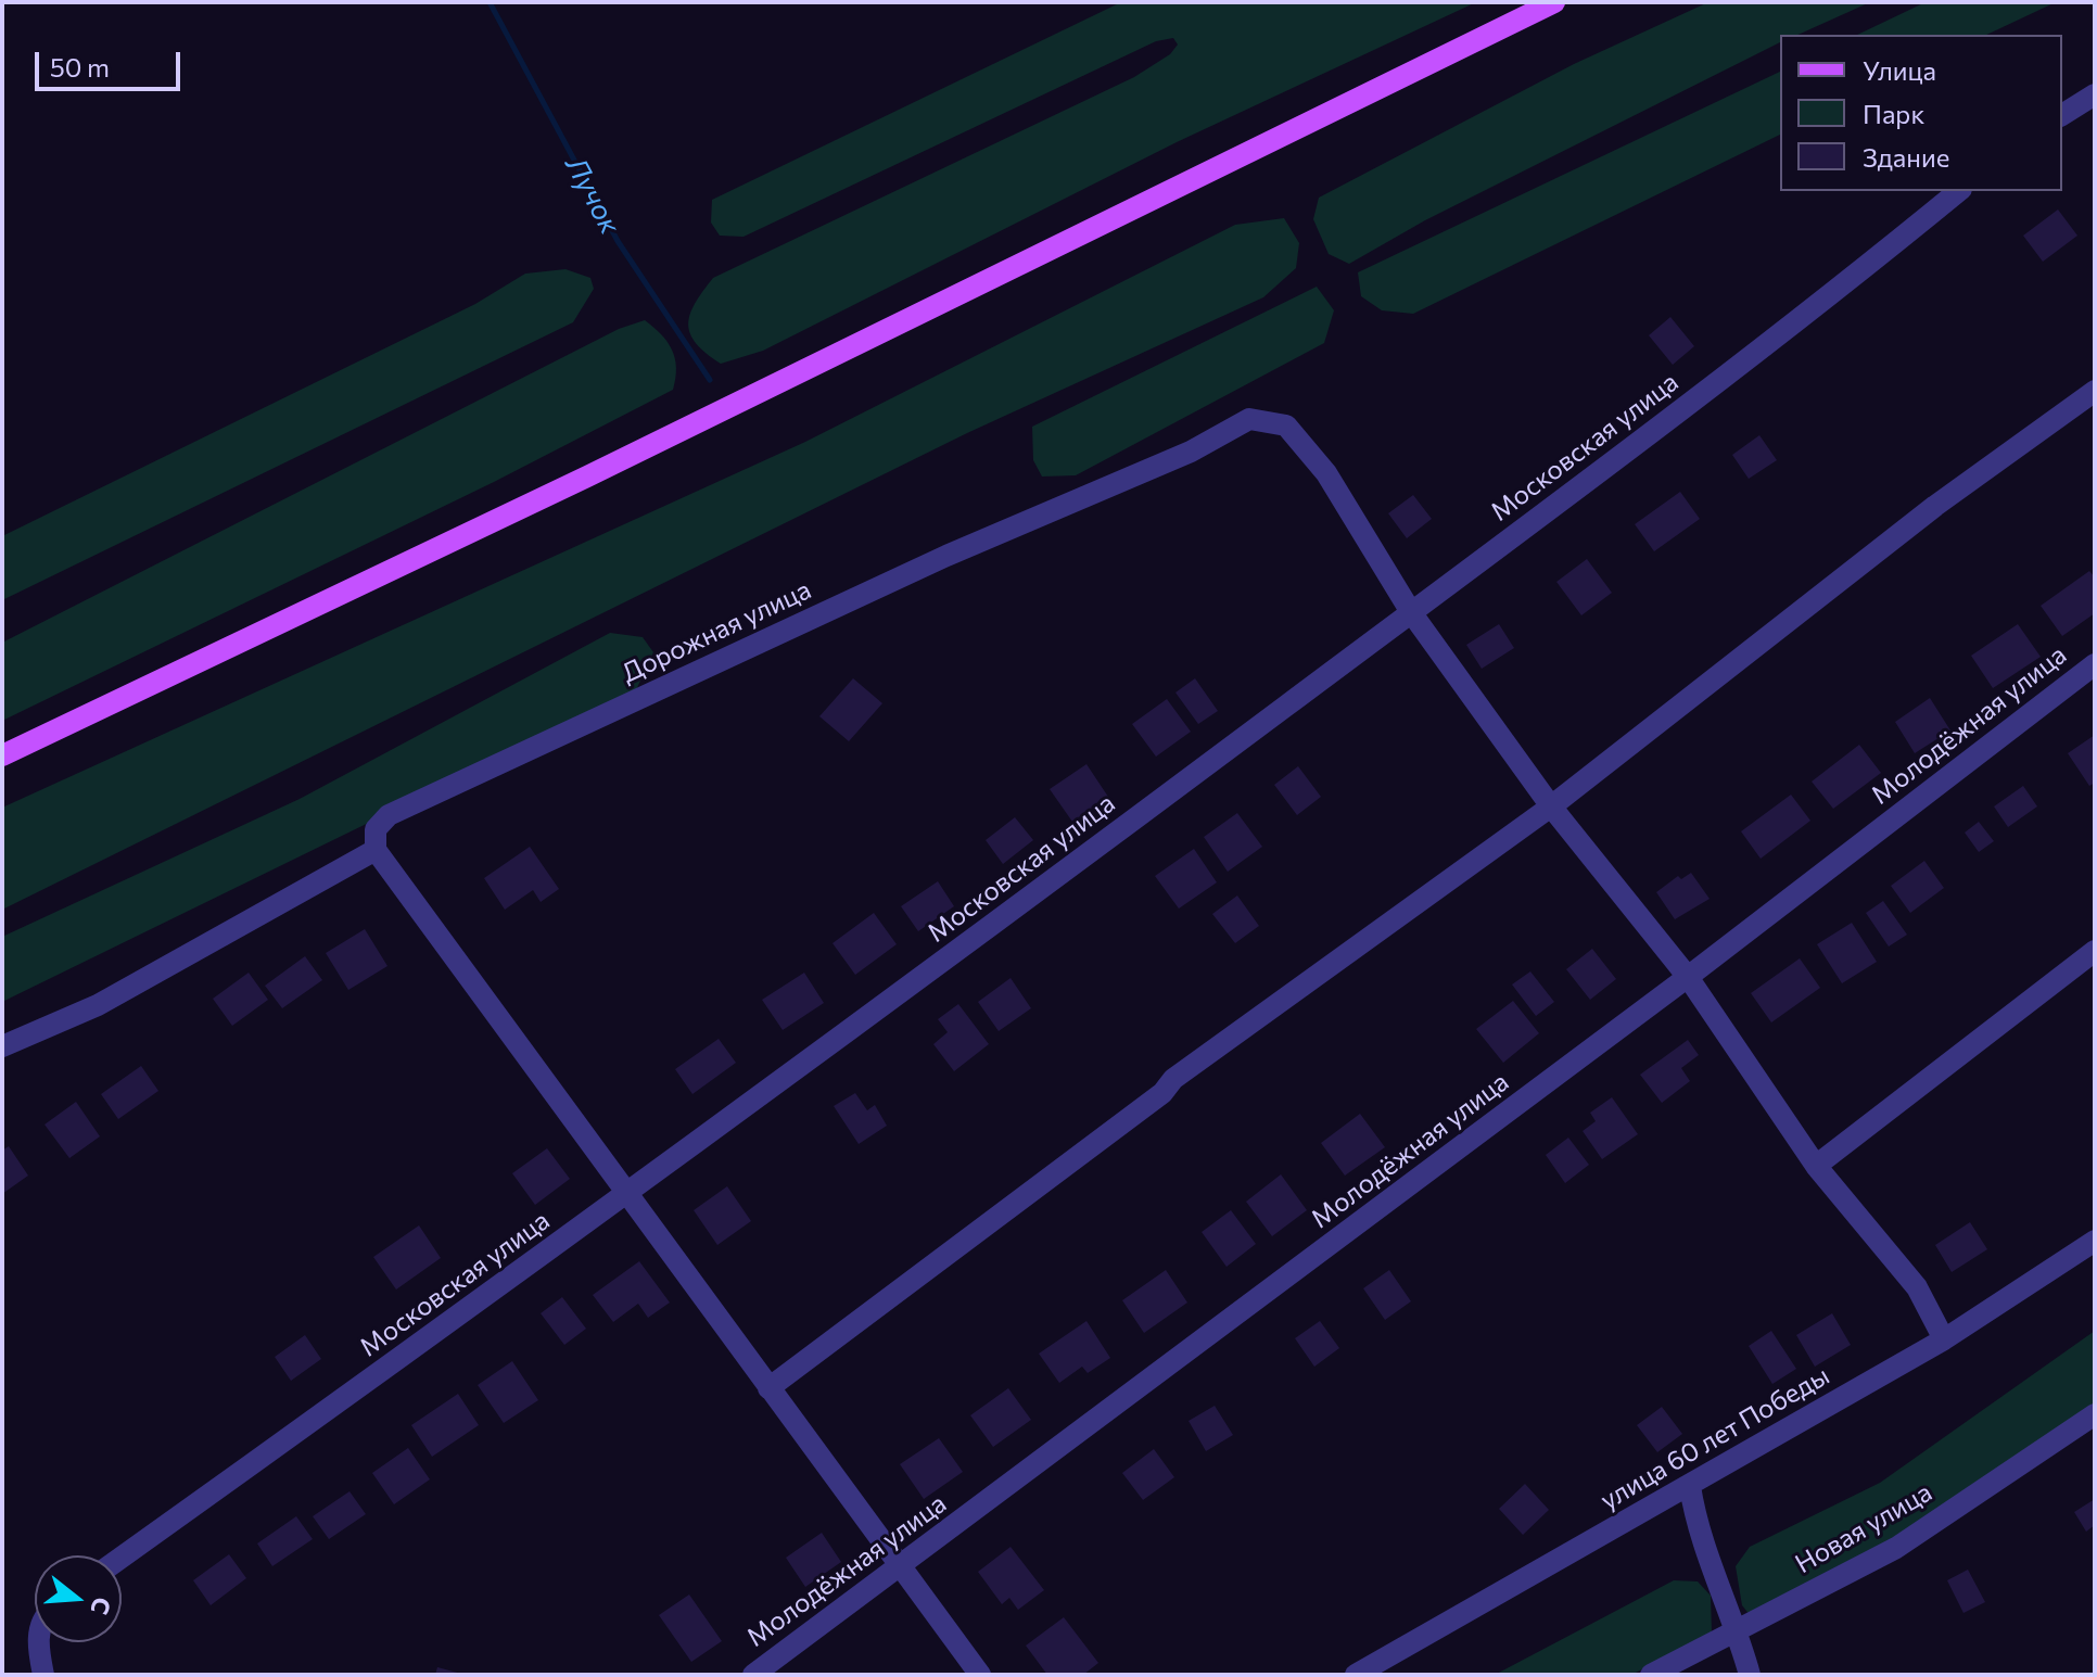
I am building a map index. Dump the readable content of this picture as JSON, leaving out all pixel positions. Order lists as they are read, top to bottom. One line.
{"streets":{"street":["Московская улица","Дорожная улица","Молодёжная улица","улица 60 лет Победы","Новая улица"]},"crossings":[["Московская улица","Дорожная улица"],["Дорожная улица","Молодёжная улица"],["Дорожная улица","улица 60 лет Победы"]],"water":["Лучок"],"legend":["Улица","Парк","Здание"],"scale_bar":"50 m","north":"right"}
